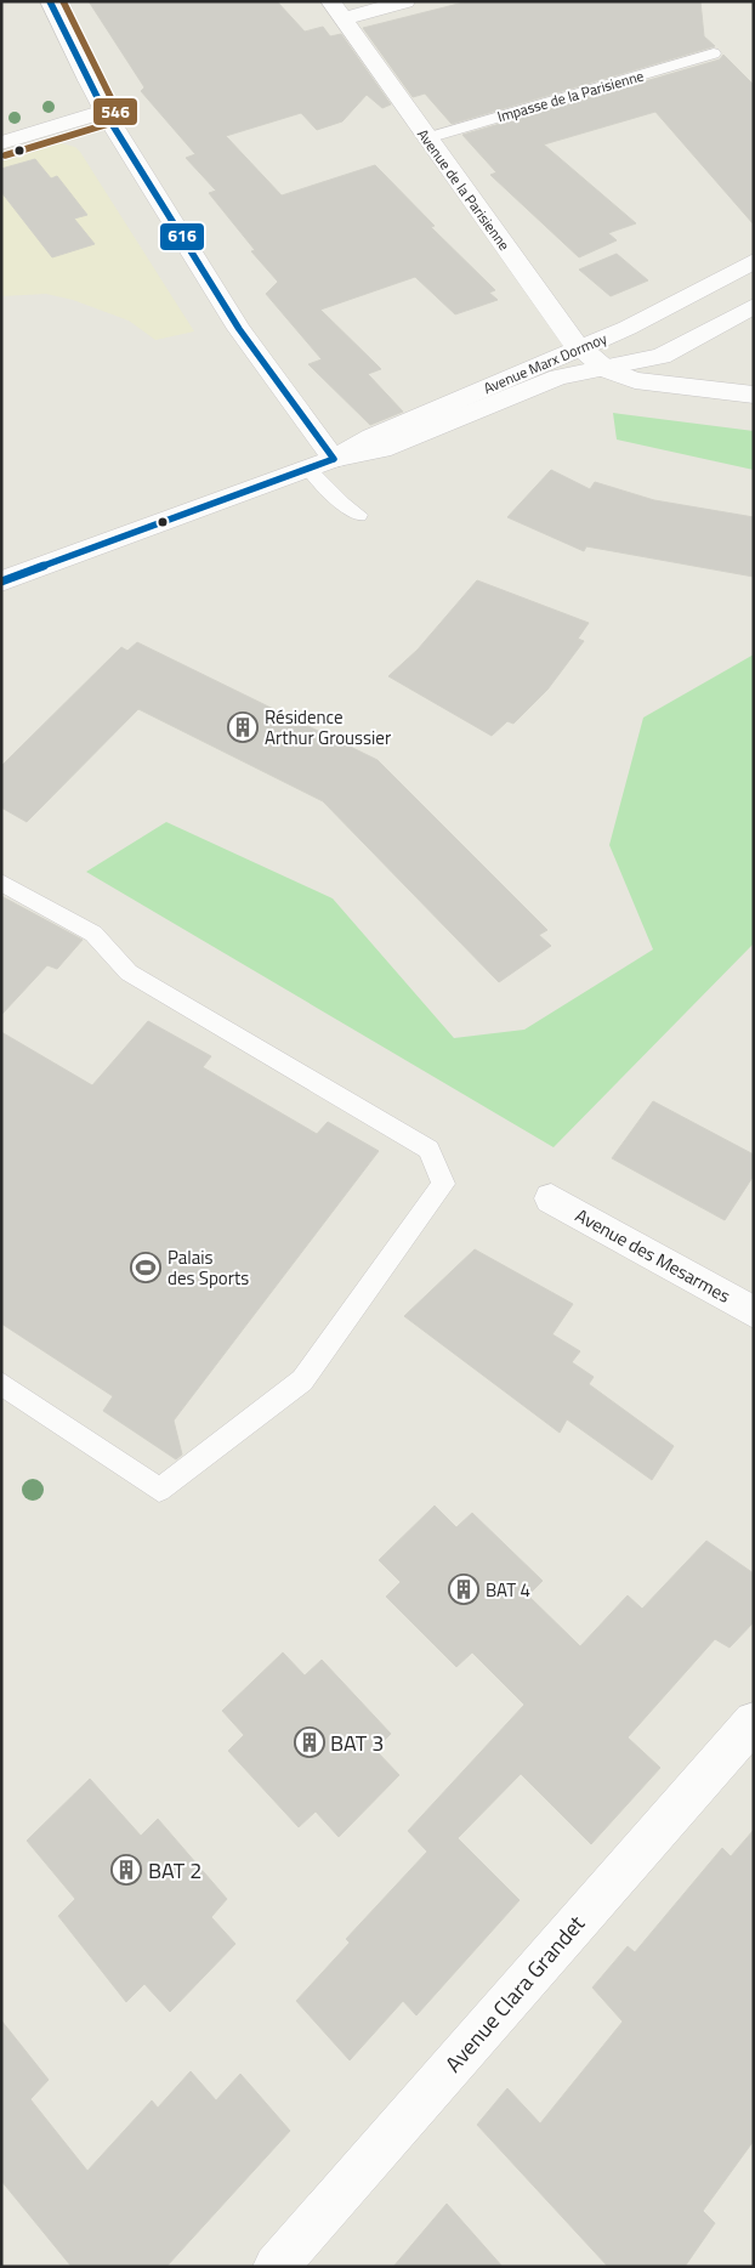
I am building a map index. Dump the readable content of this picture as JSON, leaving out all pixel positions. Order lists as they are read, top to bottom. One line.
{"streets":{"street":["Avenue de la Parisienne","Avenue Marx Dormoy","Avenue des Mesarmes","Avenue Clara Grandet"],"lane":["Impasse de la Parisienne"]},"crossings":[["Impasse de la Parisienne","Avenue de la Parisienne"],["Avenue de la Parisienne","Avenue Marx Dormoy"]],"places":{"building":["Résidence Arthur Groussier","BAT 4","BAT 3","BAT 2"],"sports":["Palais des Sports"]},"lines":["transit line 616","transit line 546"]}
